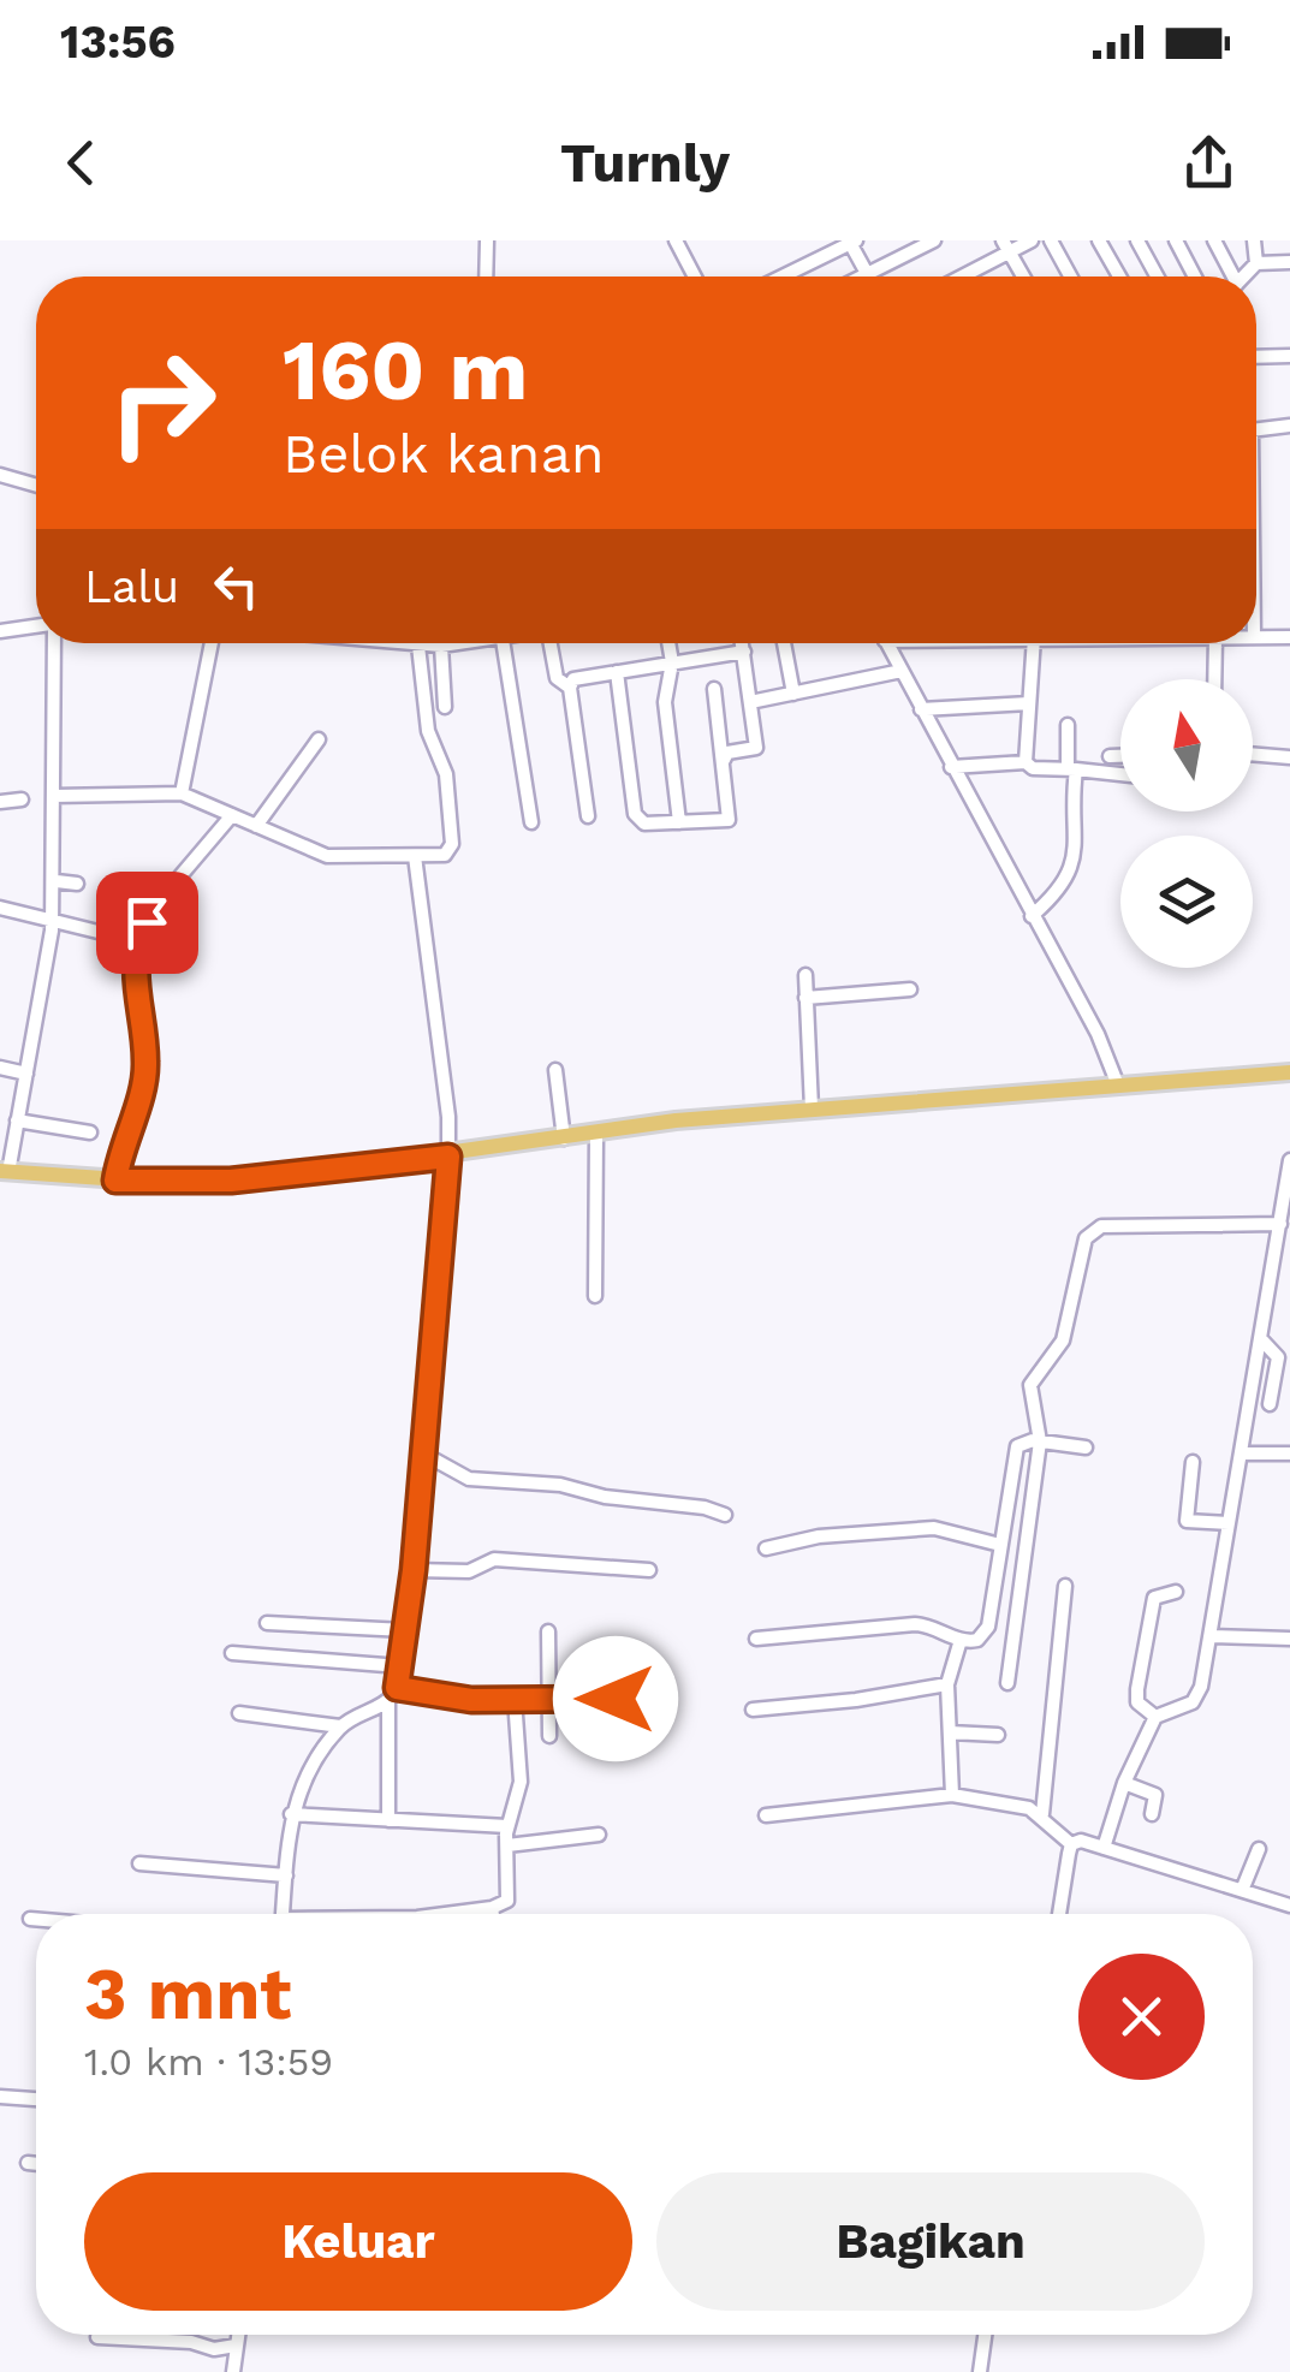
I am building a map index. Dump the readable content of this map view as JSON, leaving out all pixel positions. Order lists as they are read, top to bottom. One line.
{"north":"top","page":{"status":"13:56","header":"Turnly","turn":["160 m","Belok kanan"],"then":"Lalu","heading":["3 mnt","1.0 km · 13:59"],"buttons":["Keluar","Bagikan"]}}
